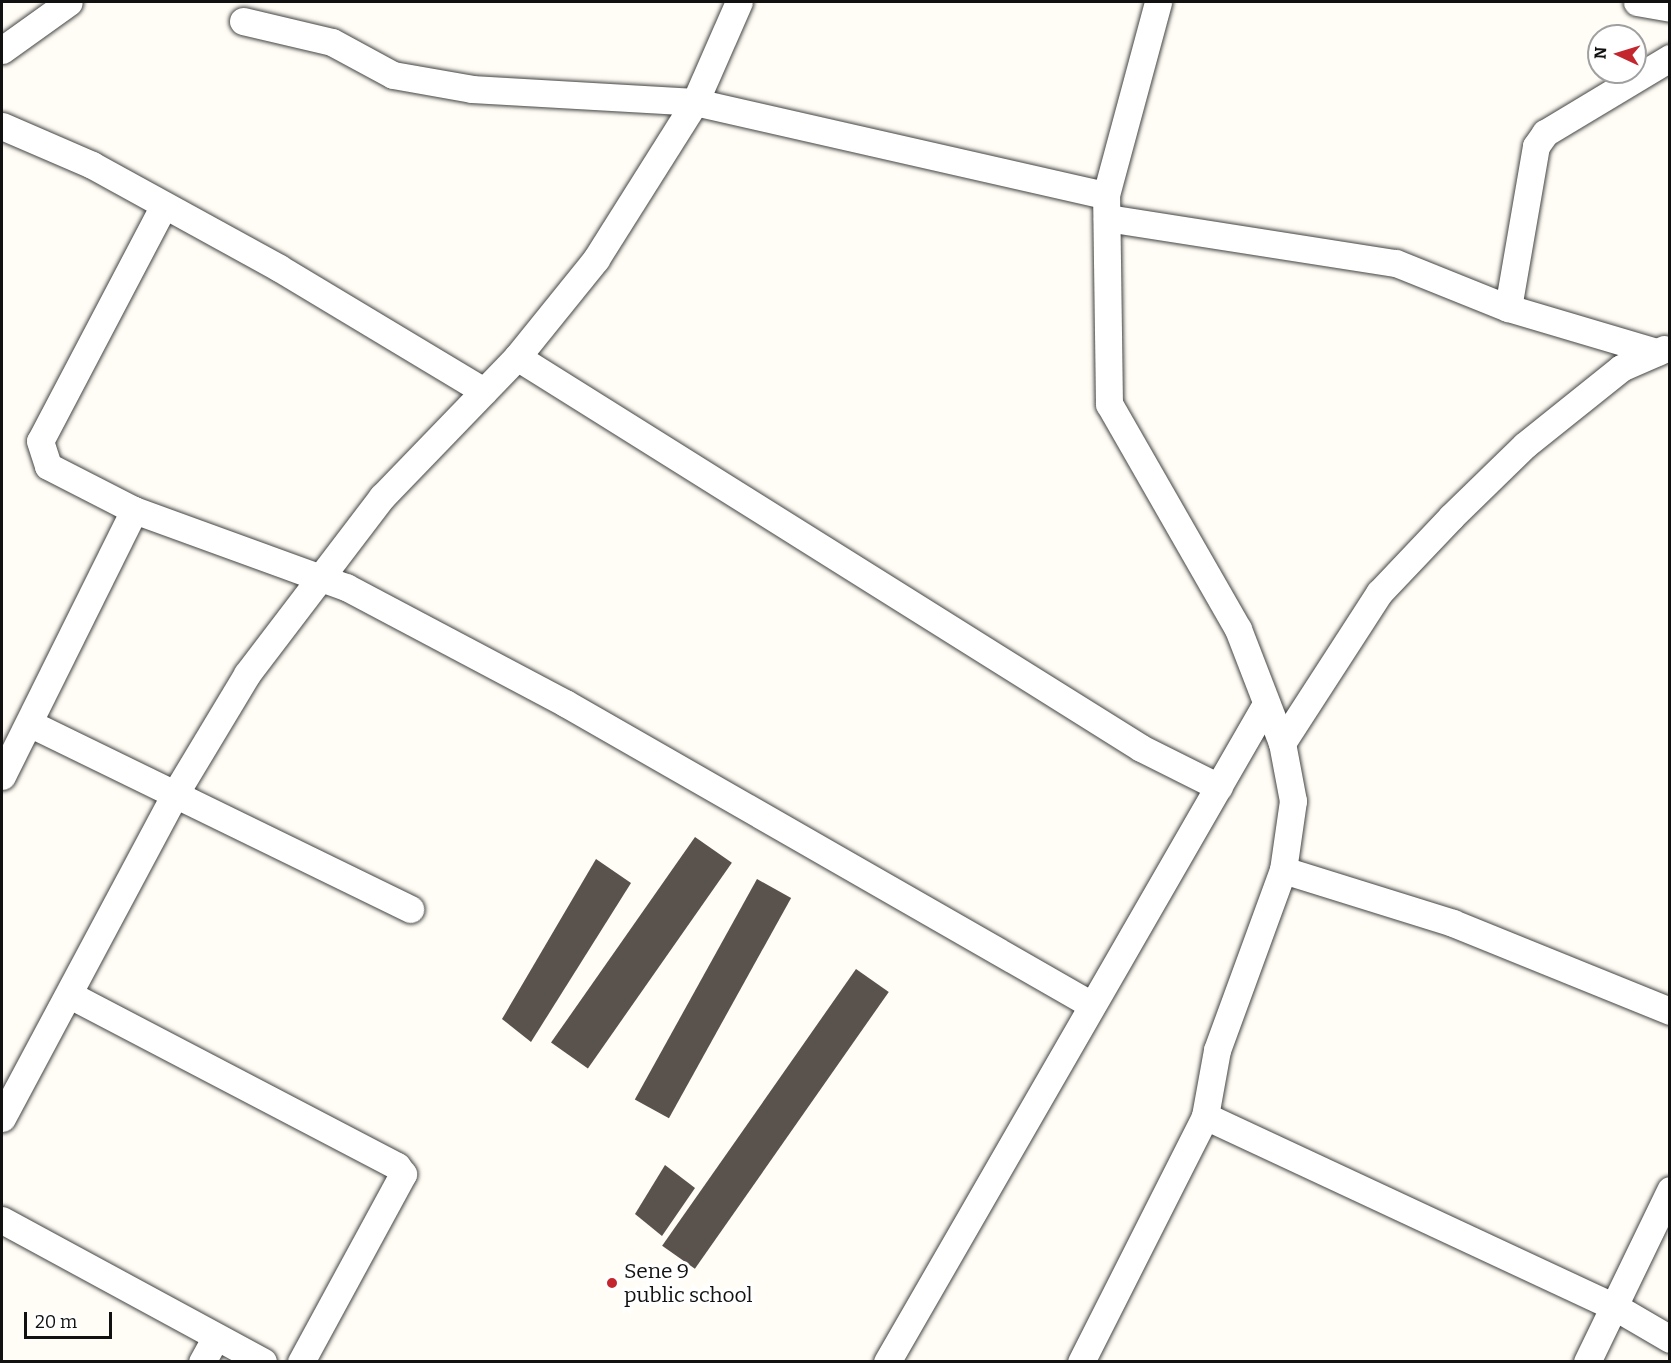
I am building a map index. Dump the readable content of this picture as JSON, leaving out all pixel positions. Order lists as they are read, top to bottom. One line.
{"places":["Sene 9 public school"],"scale_bar":"20 m","north":"left"}
